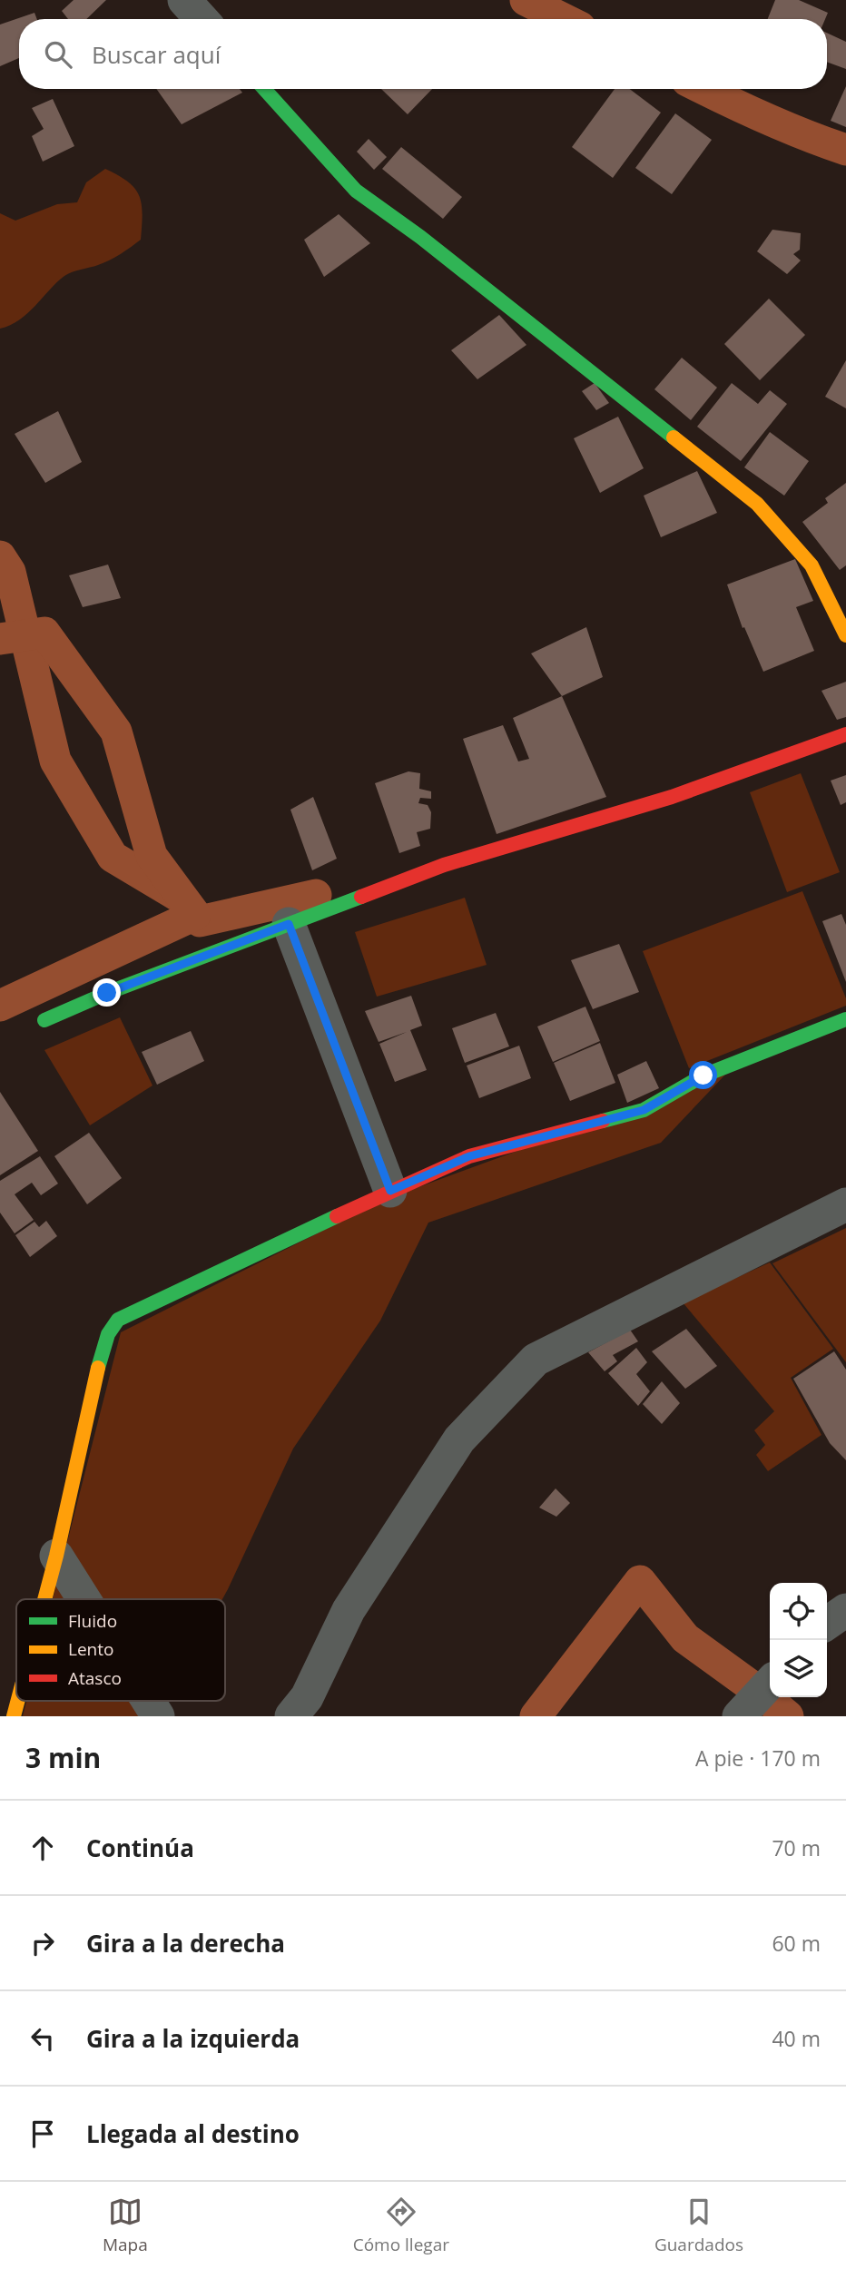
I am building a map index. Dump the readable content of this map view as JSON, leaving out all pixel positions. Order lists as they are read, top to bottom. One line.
{"legend":["Fluido","Lento","Atasco"],"page":{"search":"Buscar aquí","heading":["3 min","A pie · 170 m"],"list":[["Continúa","70 m"],["Gira a la derecha","60 m"],["Gira a la izquierda","40 m"],"Llegada al destino"],"nav":["Mapa","Cómo llegar","Guardados"]}}
